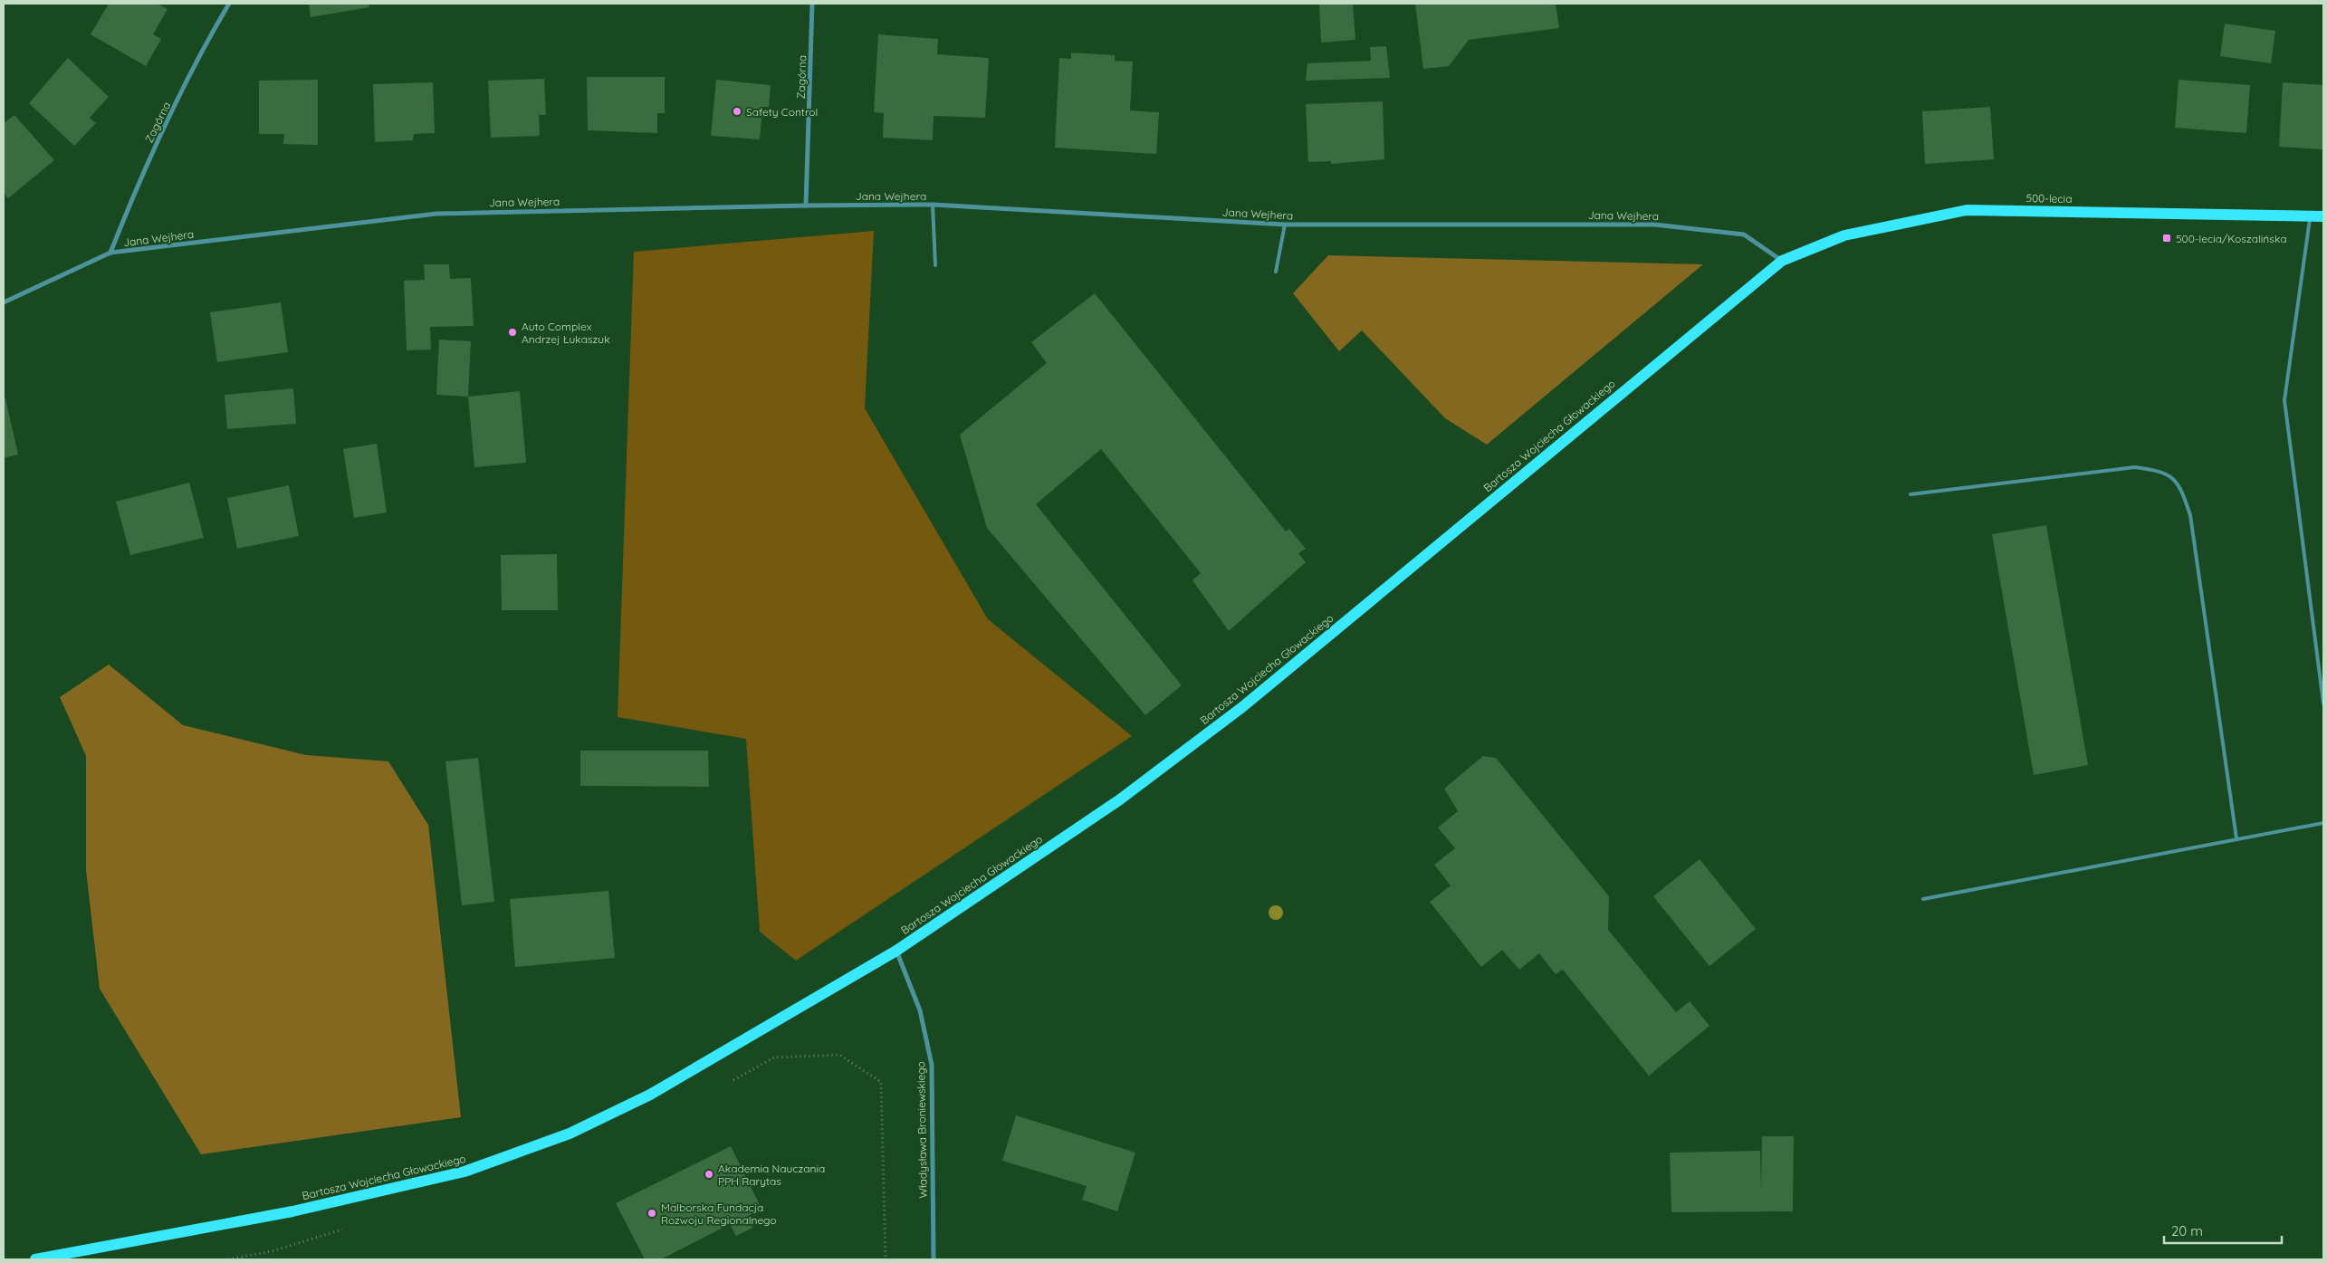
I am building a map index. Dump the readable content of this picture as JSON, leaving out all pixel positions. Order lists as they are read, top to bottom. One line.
{"streets":{"main road":["500-lecia","Bartosza Wojciecha Głowackiego"],"street":["Zagórna","Jana Wejhera","Władysława Broniewskiego"]},"crossings":[["Zagórna","Jana Wejhera"],["Jana Wejhera","500-lecia"],["Jana Wejhera","Bartosza Wojciecha Głowackiego"],["500-lecia","Bartosza Wojciecha Głowackiego"],["Bartosza Wojciecha Głowackiego","Władysława Broniewskiego"]],"places":{"other":["Safety Control","Auto Complex Andrzej Łukaszuk","Akademia Nauczania PPH Rarytas","Malborska Fundacja Rozwoju Regionalnego"],"transit":["500-lecia/Koszalińska"]},"scale_bar":"20 m"}
